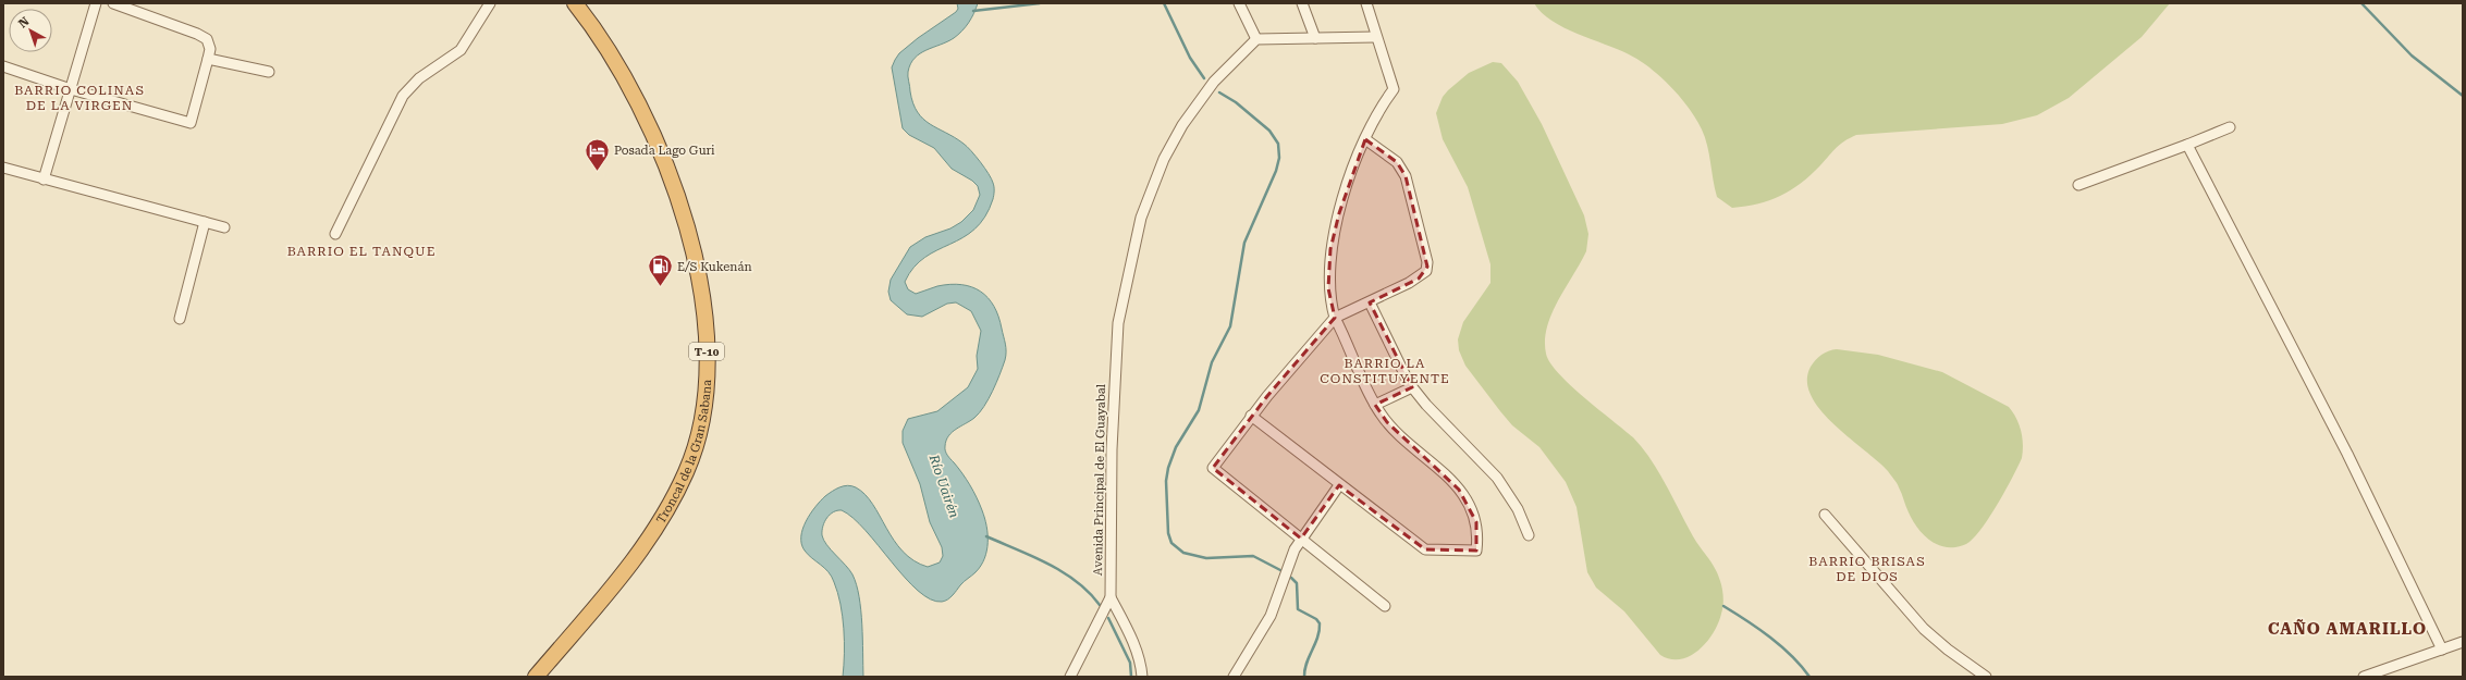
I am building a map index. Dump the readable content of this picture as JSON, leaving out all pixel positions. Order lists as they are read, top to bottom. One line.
{"streets":{"highway":["T-10","Troncal de la Gran Sabana"],"street":["Avenida Principal de El Guayabal"]},"districts":["BARRIO COLINAS DE LA VIRGEN","BARRIO EL TANQUE","BARRIO LA CONSTITUYENTE","BARRIO BRISAS DE DIOS","CAÑO AMARILLO"],"water":["Río Uairén"],"places":{"hotel":["Posada Lago Guri"],"fuel station":["E/S Kukenán"]},"north":"top left"}
